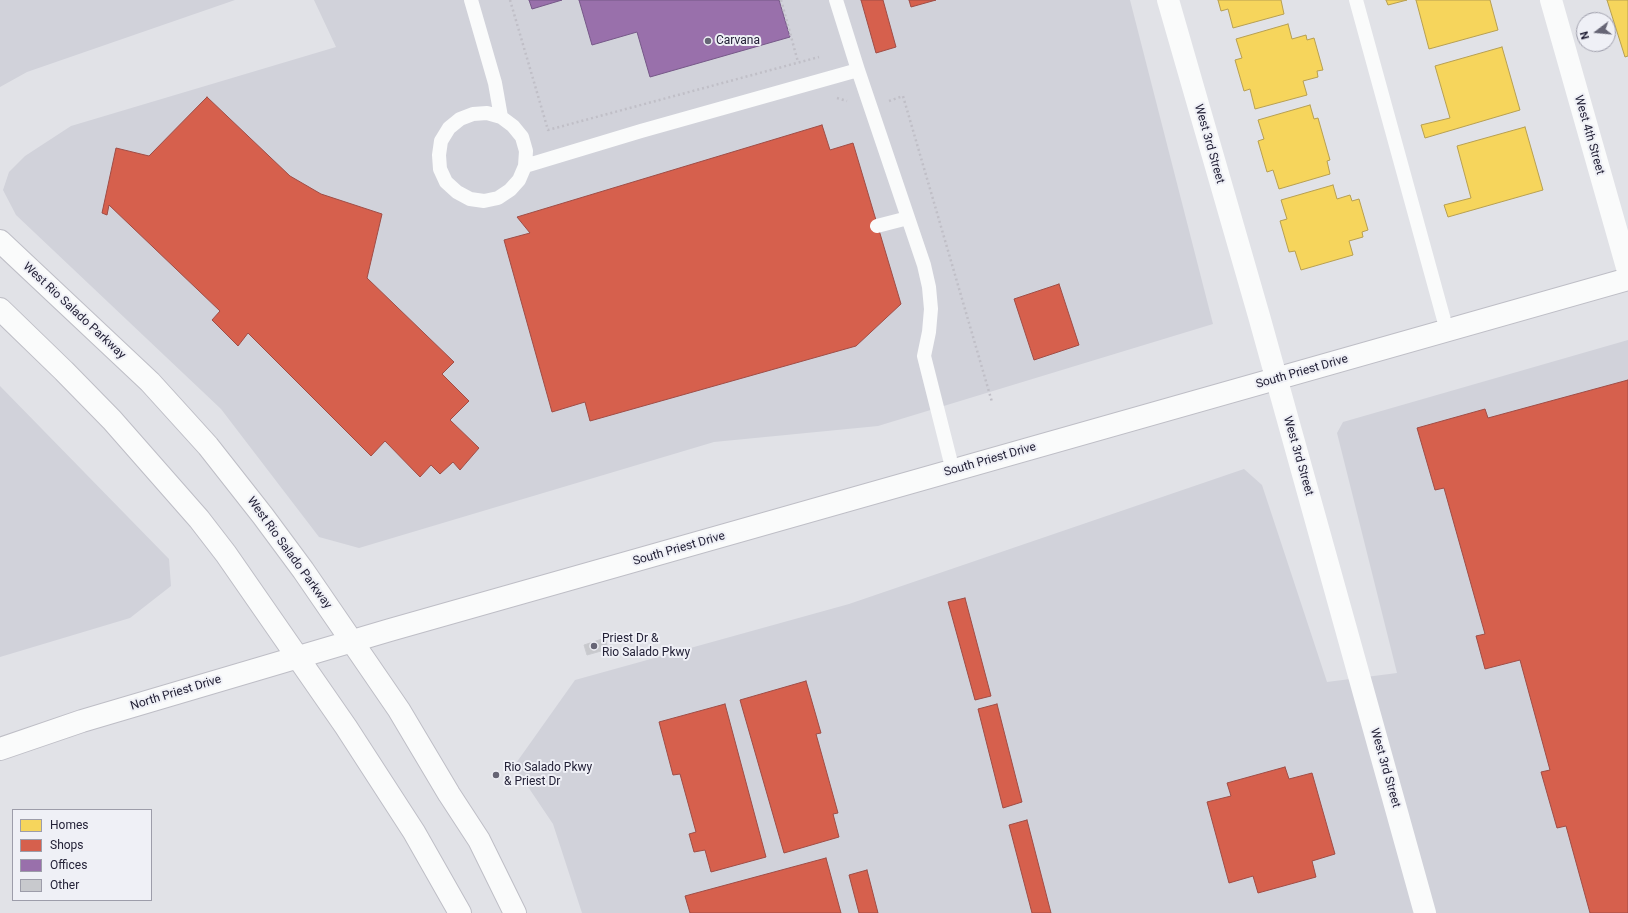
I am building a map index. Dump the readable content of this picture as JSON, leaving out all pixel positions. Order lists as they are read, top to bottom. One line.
{"streets":{"main road":["West 4th Street","West 3rd Street","West Rio Salado Parkway","South Priest Drive","North Priest Drive"]},"crossings":[["West 3rd Street","South Priest Drive"],["West Rio Salado Parkway","South Priest Drive"],["West Rio Salado Parkway","North Priest Drive"],["South Priest Drive","North Priest Drive"]],"places":["Carvana","Priest Dr & Rio Salado Pkwy","Rio Salado Pkwy & Priest Dr"],"legend":["Homes","Shops","Offices","Other"],"north":"left"}
